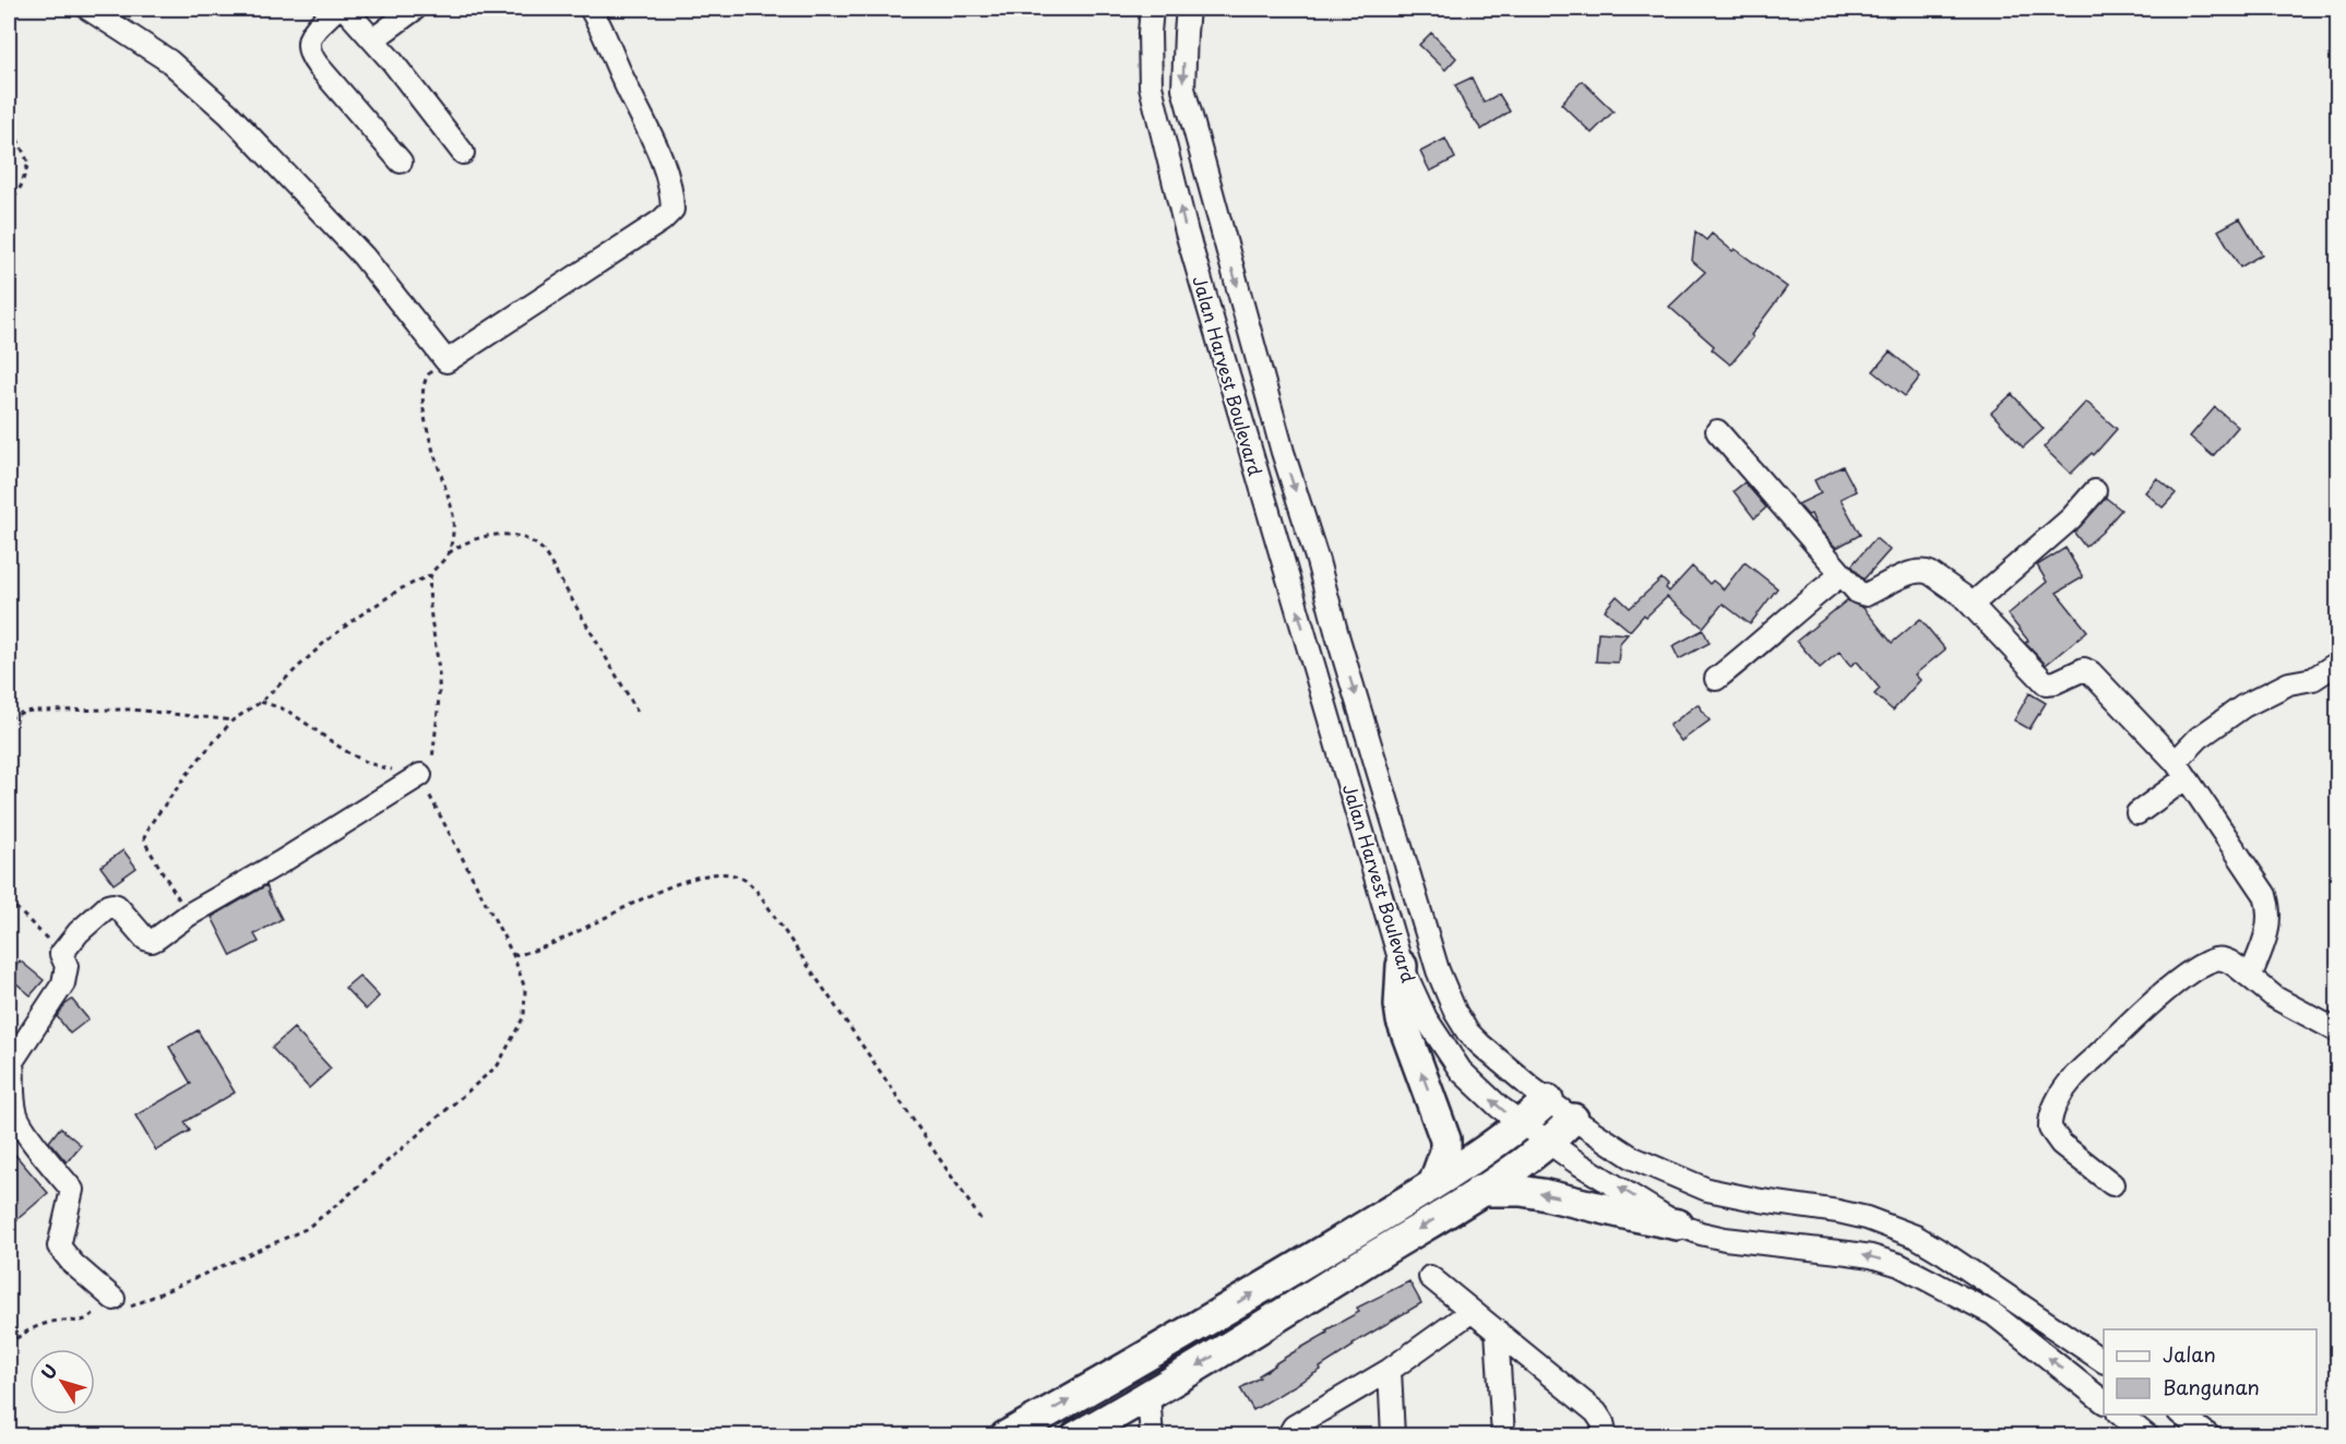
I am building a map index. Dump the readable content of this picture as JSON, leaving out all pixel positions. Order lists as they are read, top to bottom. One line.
{"streets":{"street":["Jalan Harvest Boulevard"]},"legend":["Jalan","Bangunan"],"north":"top left"}
